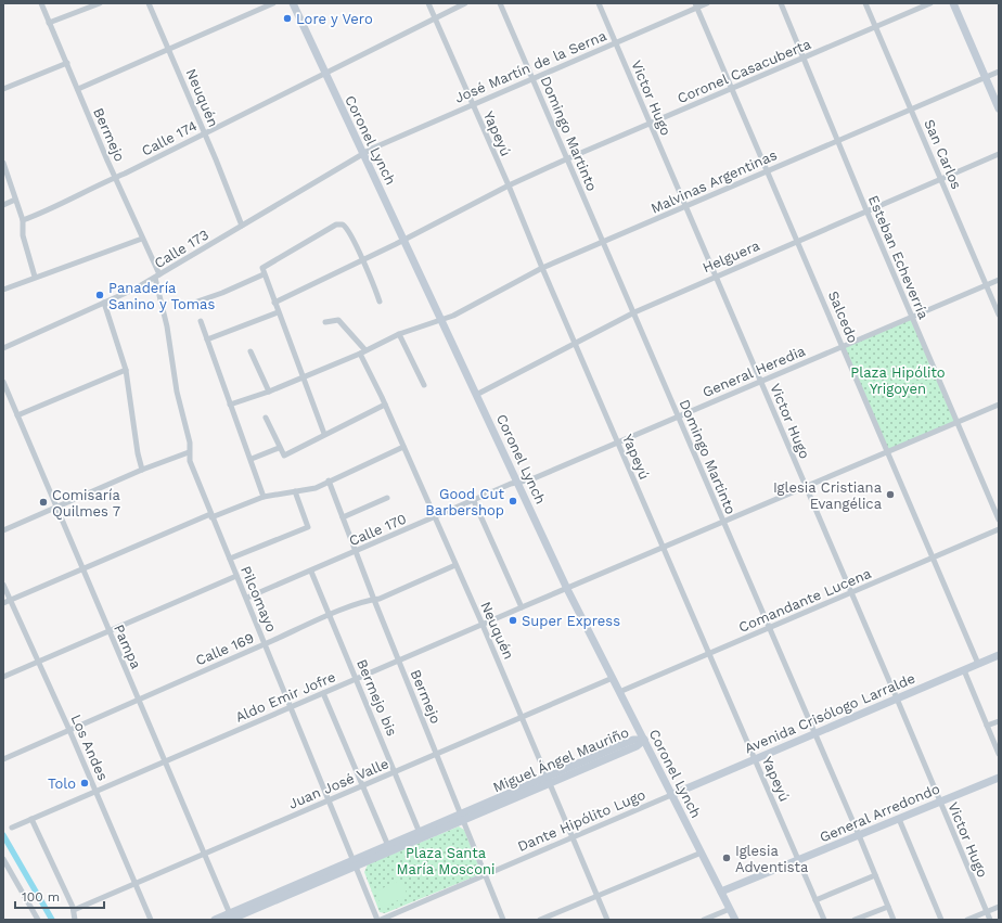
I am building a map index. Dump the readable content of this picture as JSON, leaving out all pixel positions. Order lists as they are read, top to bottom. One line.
{"streets":{"main road":["Coronel Lynch","Avenida Crisólogo Larralde","Miguel Ángel Mauriño","General Arredondo"],"street":["José Martín de la Serna","Coronel Casacuberta","Neuquén","Victor Hugo","Yapeyú","Domingo Martinto","Bermejo","Calle 174","San Carlos","Malvinas Argentinas","Calle 173","Helguera","Esteban Echeverría","Salcedo","General Heredia","Calle 170","Pilcomayo","Comandante Lucena","Pampa","Calle 169","Aldo Emir Jofre","Bermejo bis","Los Andes","Juan José Valle","Dante Hipólito Lugo"]},"crossings":[["José Martín de la Serna","Victor Hugo"],["José Martín de la Serna","Yapeyú"],["José Martín de la Serna","Domingo Martinto"],["José Martín de la Serna","Coronel Lynch"],["José Martín de la Serna","Calle 173"],["José Martín de la Serna","Salcedo"],["Coronel Casacuberta","Victor Hugo"],["Coronel Casacuberta","Yapeyú"],["Coronel Casacuberta","Domingo Martinto"],["Coronel Casacuberta","Coronel Lynch"],["Coronel Casacuberta","San Carlos"],["Coronel Casacuberta","Esteban Echeverría"],["Coronel Casacuberta","Salcedo"],["Neuquén","Calle 174"],["Neuquén","Malvinas Argentinas"],["Neuquén","Calle 173"],["Neuquén","Calle 170"],["Neuquén","Calle 169"],["Neuquén","Aldo Emir Jofre"],["Neuquén","Miguel Ángel Mauriño"],["Neuquén","Juan José Valle"],["Neuquén","Dante Hipólito Lugo"],["Victor Hugo","Malvinas Argentinas"],["Victor Hugo","Helguera"],["Victor Hugo","General Heredia"],["Victor Hugo","Comandante Lucena"],["Victor Hugo","Aldo Emir Jofre"],["Victor Hugo","Avenida Crisólogo Larralde"],["Victor Hugo","General Arredondo"],["Yapeyú","Calle 174"],["Yapeyú","Malvinas Argentinas"],["Yapeyú","Helguera"],["Yapeyú","General Heredia"],["Yapeyú","Comandante Lucena"],["Yapeyú","Aldo Emir Jofre"],["Yapeyú","Avenida Crisólogo Larralde"],["Yapeyú","General Arredondo"],["Domingo Martinto","Malvinas Argentinas"],["Domingo Martinto","Helguera"],["Domingo Martinto","General Heredia"],["Domingo Martinto","Comandante Lucena"],["Domingo Martinto","Aldo Emir Jofre"],["Domingo Martinto","Avenida Crisólogo Larralde"],["Domingo Martinto","General Arredondo"],["Bermejo","Calle 174"],["Bermejo","Calle 173"],["Bermejo","Calle 170"],["Bermejo","Pilcomayo"],["Bermejo","Calle 169"],["Bermejo","Aldo Emir Jofre"],["Bermejo","Miguel Ángel Mauriño"],["Bermejo","Juan José Valle"],["Bermejo","Dante Hipólito Lugo"],["Calle 174","Coronel Lynch"],["Coronel Lynch","Malvinas Argentinas"],["Coronel Lynch","Calle 173"],["Coronel Lynch","Helguera"],["Coronel Lynch","General Heredia"],["Coronel Lynch","Calle 170"],["Coronel Lynch","Comandante Lucena"],["Coronel Lynch","Aldo Emir Jofre"],["Coronel Lynch","Avenida Crisólogo Larralde"],["Coronel Lynch","Miguel Ángel Mauriño"],["Coronel Lynch","Juan José Valle"],["Coronel Lynch","General Arredondo"],["Coronel Lynch","Dante Hipólito Lugo"],["San Carlos","Malvinas Argentinas"],["San Carlos","Helguera"],["San Carlos","General Heredia"],["Malvinas Argentinas","Esteban Echeverría"],["Malvinas Argentinas","Salcedo"],["Calle 173","Pilcomayo"],["Helguera","Esteban Echeverría"],["Helguera","Salcedo"],["Esteban Echeverría","General Heredia"],["Esteban Echeverría","Aldo Emir Jofre"],["Salcedo","General Heredia"],["Salcedo","Comandante Lucena"],["Salcedo","Aldo Emir Jofre"],["Salcedo","Avenida Crisólogo Larralde"],["General Heredia","Calle 170"],["Calle 170","Pilcomayo"],["Calle 170","Bermejo bis"],["Pilcomayo","Calle 169"],["Pilcomayo","Aldo Emir Jofre"],["Pilcomayo","Miguel Ángel Mauriño"],["Pilcomayo","Juan José Valle"],["Pampa","Calle 169"],["Pampa","Aldo Emir Jofre"],["Pampa","Miguel Ángel Mauriño"],["Pampa","Juan José Valle"],["Calle 169","Bermejo bis"],["Calle 169","Los Andes"],["Aldo Emir Jofre","Bermejo bis"],["Aldo Emir Jofre","Los Andes"],["Bermejo bis","Miguel Ángel Mauriño"],["Bermejo bis","Juan José Valle"],["Avenida Crisólogo Larralde","Dante Hipólito Lugo"],["Los Andes","Juan José Valle"]],"parks":["Plaza Hipólito Yrigoyen","Plaza Santa María Mosconi"],"places":["Lore y Vero","Panadería Sanino y Tomas","Iglesia Cristiana Evangélica","Good Cut Barbershop","Comisaría Quilmes 7","Super Express","Tolo","Iglesia Adventista"],"scale_bar":"100 m"}
